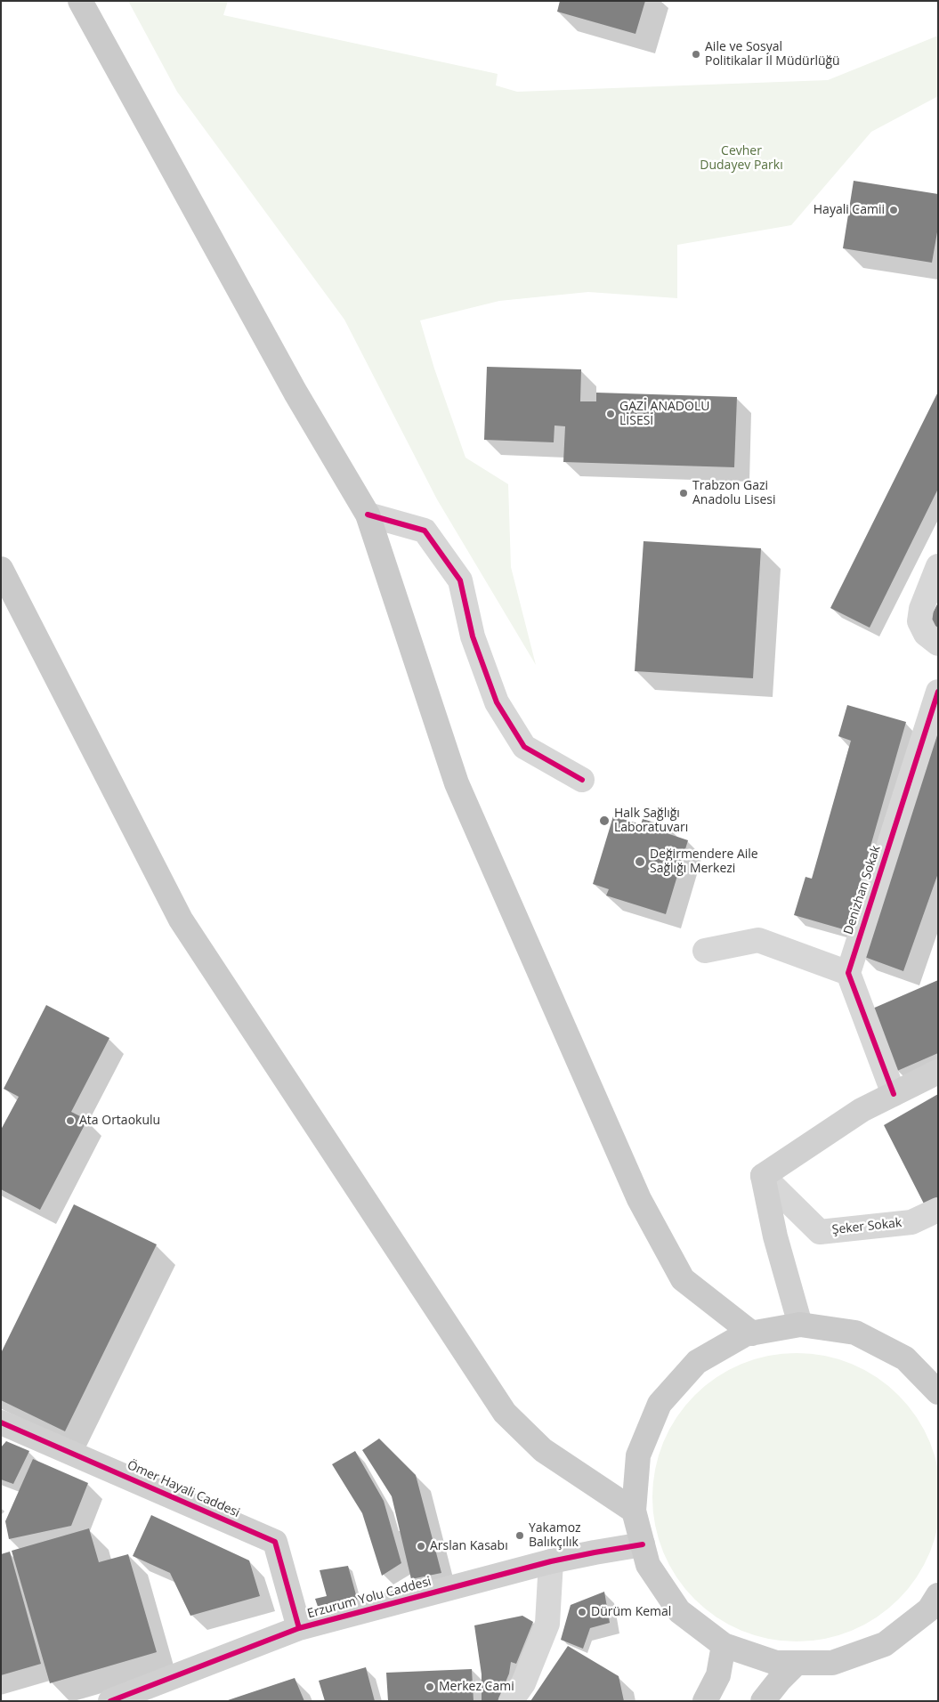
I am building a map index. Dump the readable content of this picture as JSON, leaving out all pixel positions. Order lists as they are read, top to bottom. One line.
{"streets":{"street":["Denizhan Sokak","Şeker Sokak","Ömer Hayali Caddesi","Erzurum Yolu Caddesi"]},"crossings":[["Ömer Hayali Caddesi","Erzurum Yolu Caddesi"]],"parks":["Cevher Dudayev Parkı"],"places":["Aile ve Sosyal Politikalar İl Müdürlüğü","Hayali Camii","GAZİ ANADOLU LİSESİ","Trabzon Gazi Anadolu Lisesi","Halk Sağlığı Laboratuvarı","Değirmendere Aile Sağlığı Merkezi","Ata Ortaokulu","Yakamoz Balıkçılık","Arslan Kasabı","Dürüm Kemal","Merkez Cami"]}
